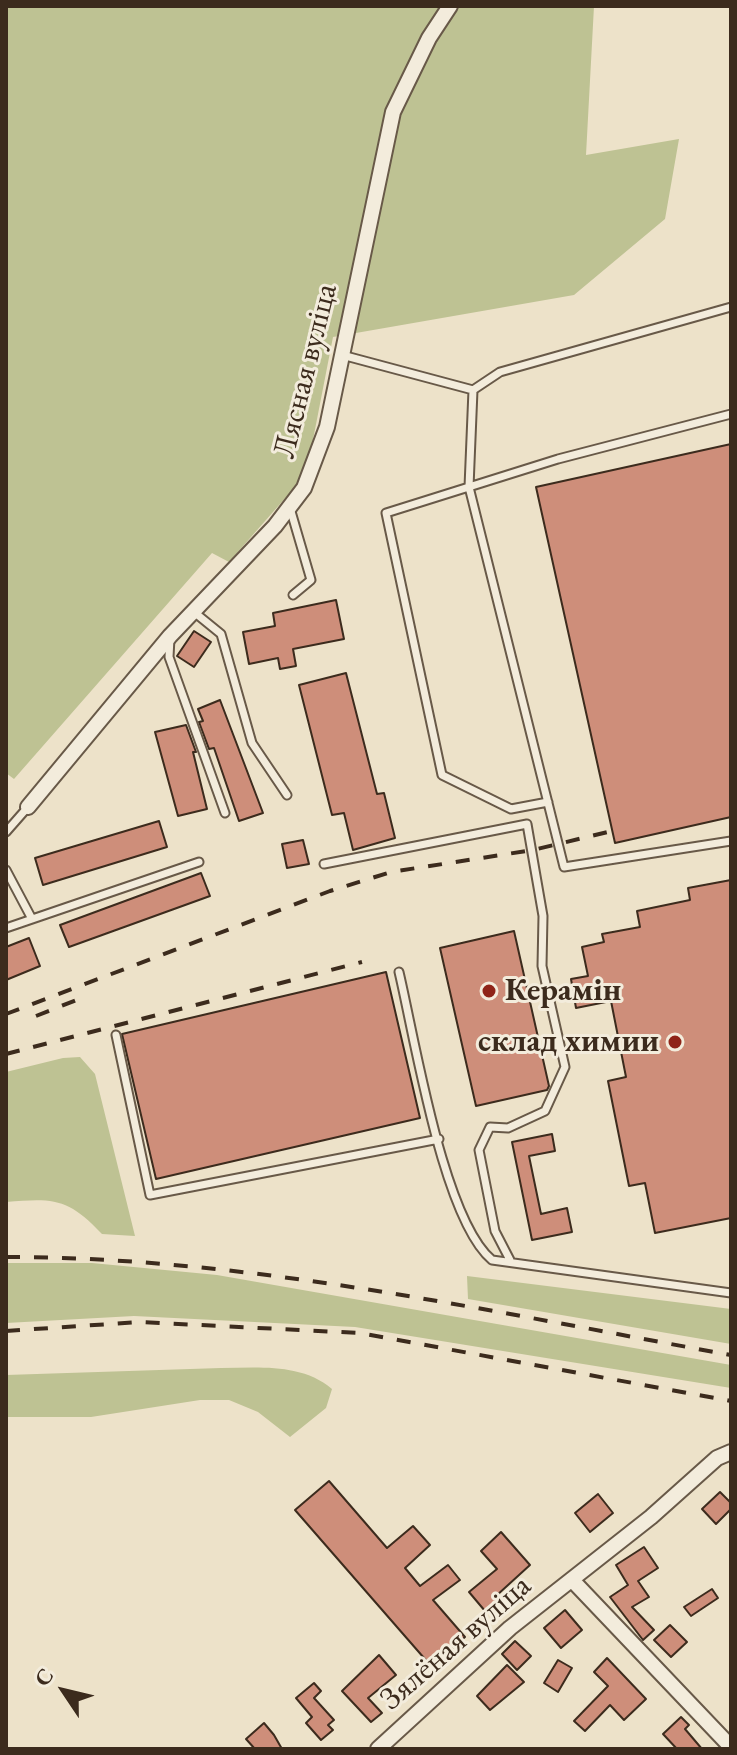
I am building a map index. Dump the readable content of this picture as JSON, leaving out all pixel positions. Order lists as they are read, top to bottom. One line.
{"streets":{"street":["Лясная вуліца","Зялёная вуліца"]},"places":["Керамін","склад химии"],"north":"top left"}
